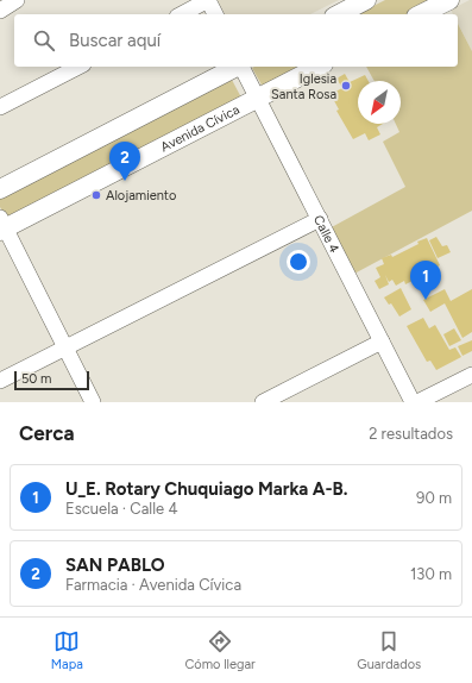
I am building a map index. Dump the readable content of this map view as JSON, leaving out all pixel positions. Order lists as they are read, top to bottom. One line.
{"streets":{"main road":["Avenida Cívica"],"street":["Calle 4"]},"crossings":[["Avenida Cívica","Calle 4"]],"places":["Iglesia Santa Rosa","Alojamiento"],"scale_bar":"50 m","north":"bottom left","page":{"search":"Buscar aquí","pins":["2","1"],"scale":"50 m","heading":["Cerca","2 resultados"],"list":[{"mark":"1","name":"U_E. Rotary Chuquiago Marka A-B.","note":"Escuela · Calle 4","value":"90 m"},{"mark":"2","name":"SAN PABLO","note":"Farmacia · Avenida Cívica","value":"130 m"}],"nav":["Mapa","Cómo llegar","Guardados"]}}
